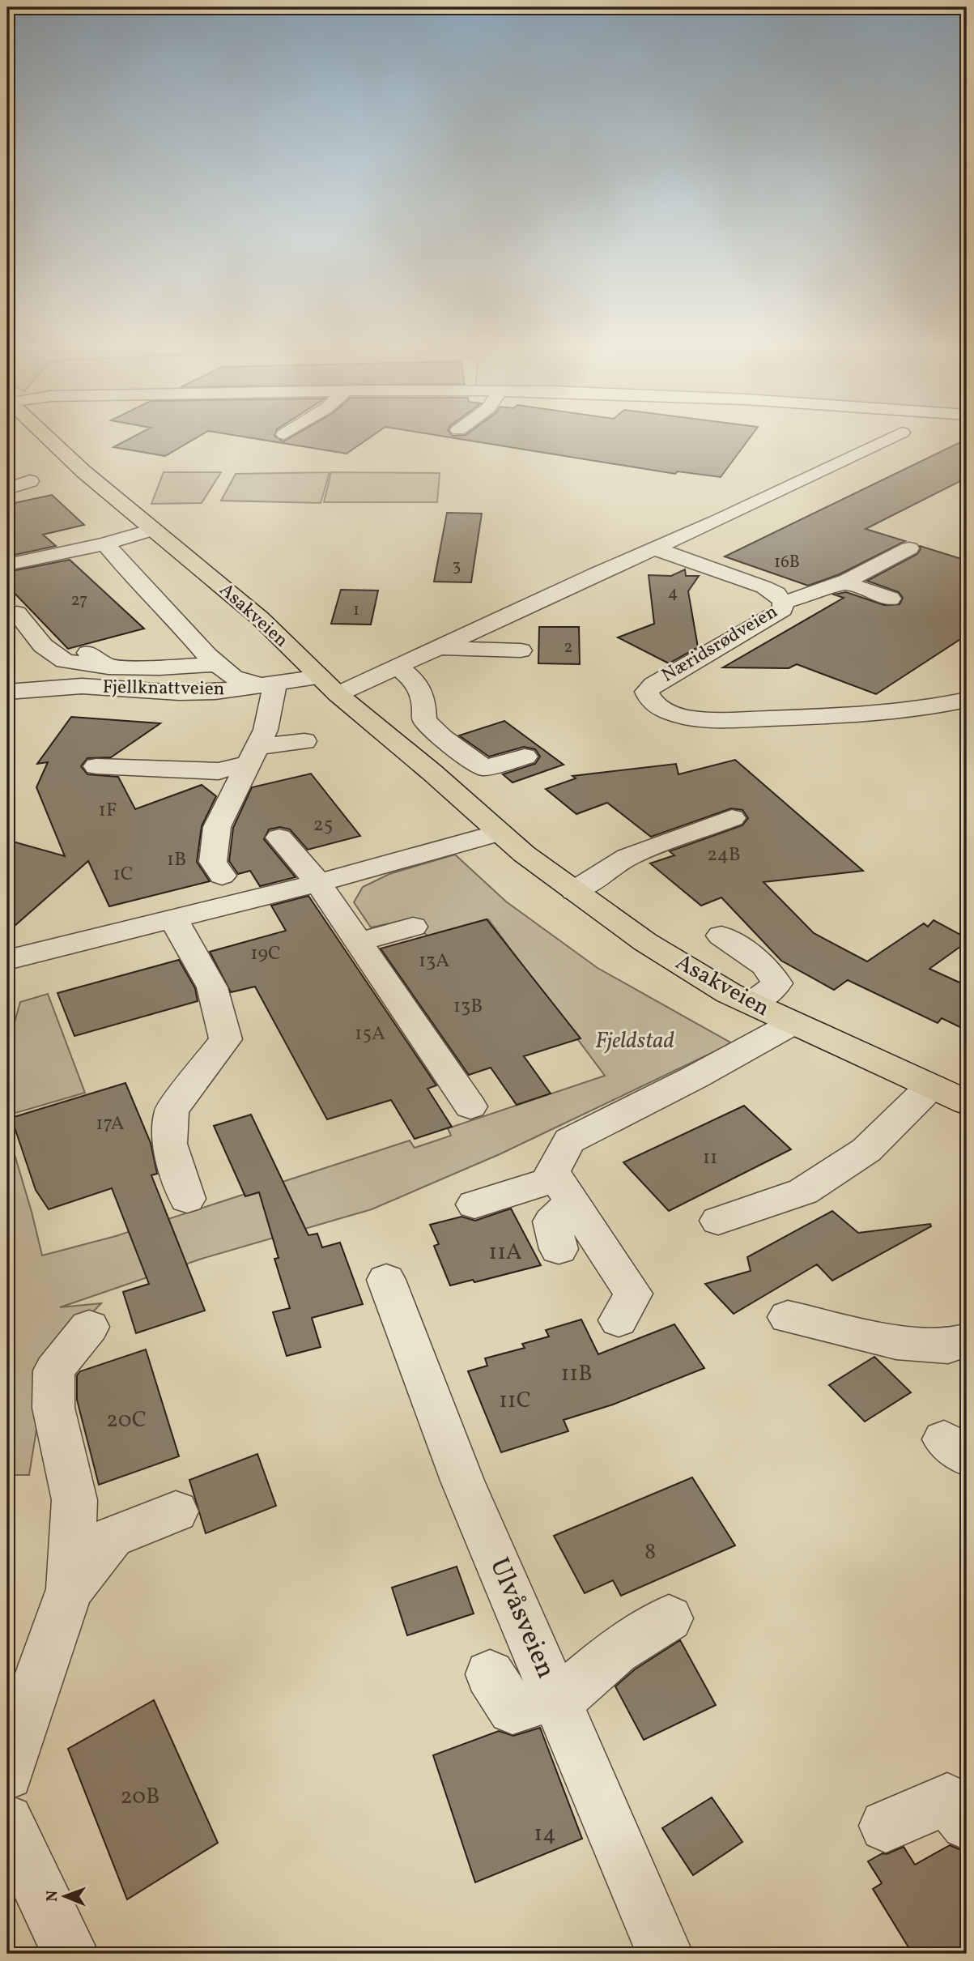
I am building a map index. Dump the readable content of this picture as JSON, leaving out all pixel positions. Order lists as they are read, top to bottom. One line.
{"streets":{"main road":["Asakveien"],"street":["Næridsrødveien","Fjellknattveien","Ulvåsveien"]},"crossings":[["Asakveien","Fjellknattveien"]],"parks":["Fjeldstad"],"house_numbers":["16B","3","4","27","1","2","1F","25","24B","1B","1C","19C","13A","13B","15A","17A","11","11A","11B","11C","20C","8","20B","14"],"north":"left"}
